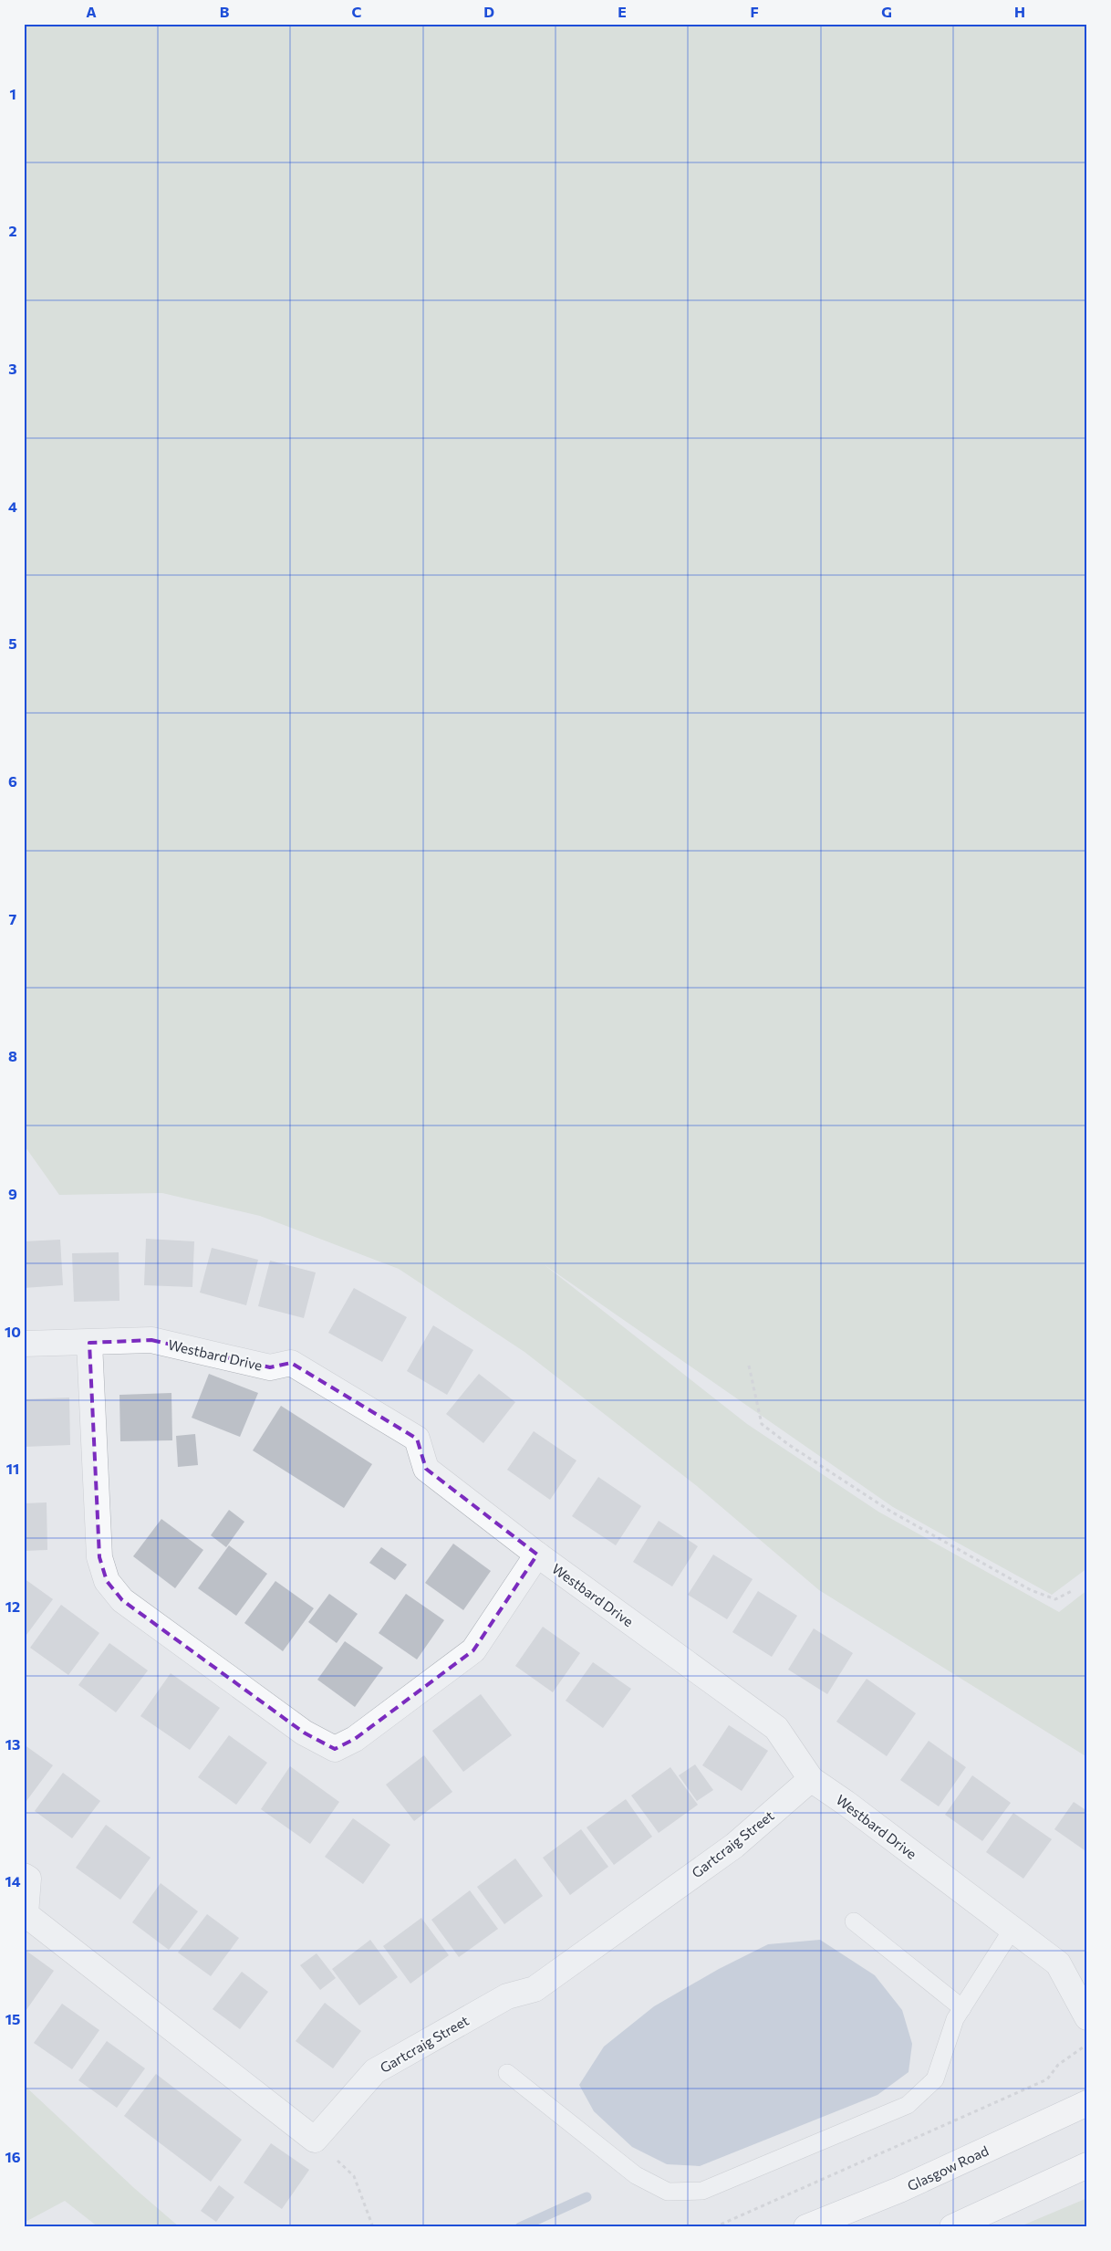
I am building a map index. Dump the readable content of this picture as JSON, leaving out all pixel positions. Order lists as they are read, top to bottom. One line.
{"streets":{"main road":["Glasgow Road"],"street":["Westbard Drive","Gartcraig Street"]},"crossings":[["Westbard Drive","Gartcraig Street"]],"grid":{"columns":["A","B","C","D","E","F","G","H"],"rows":["1","2","3","4","5","6","7","8","9","10","11","12","13","14","15","16"]}}
